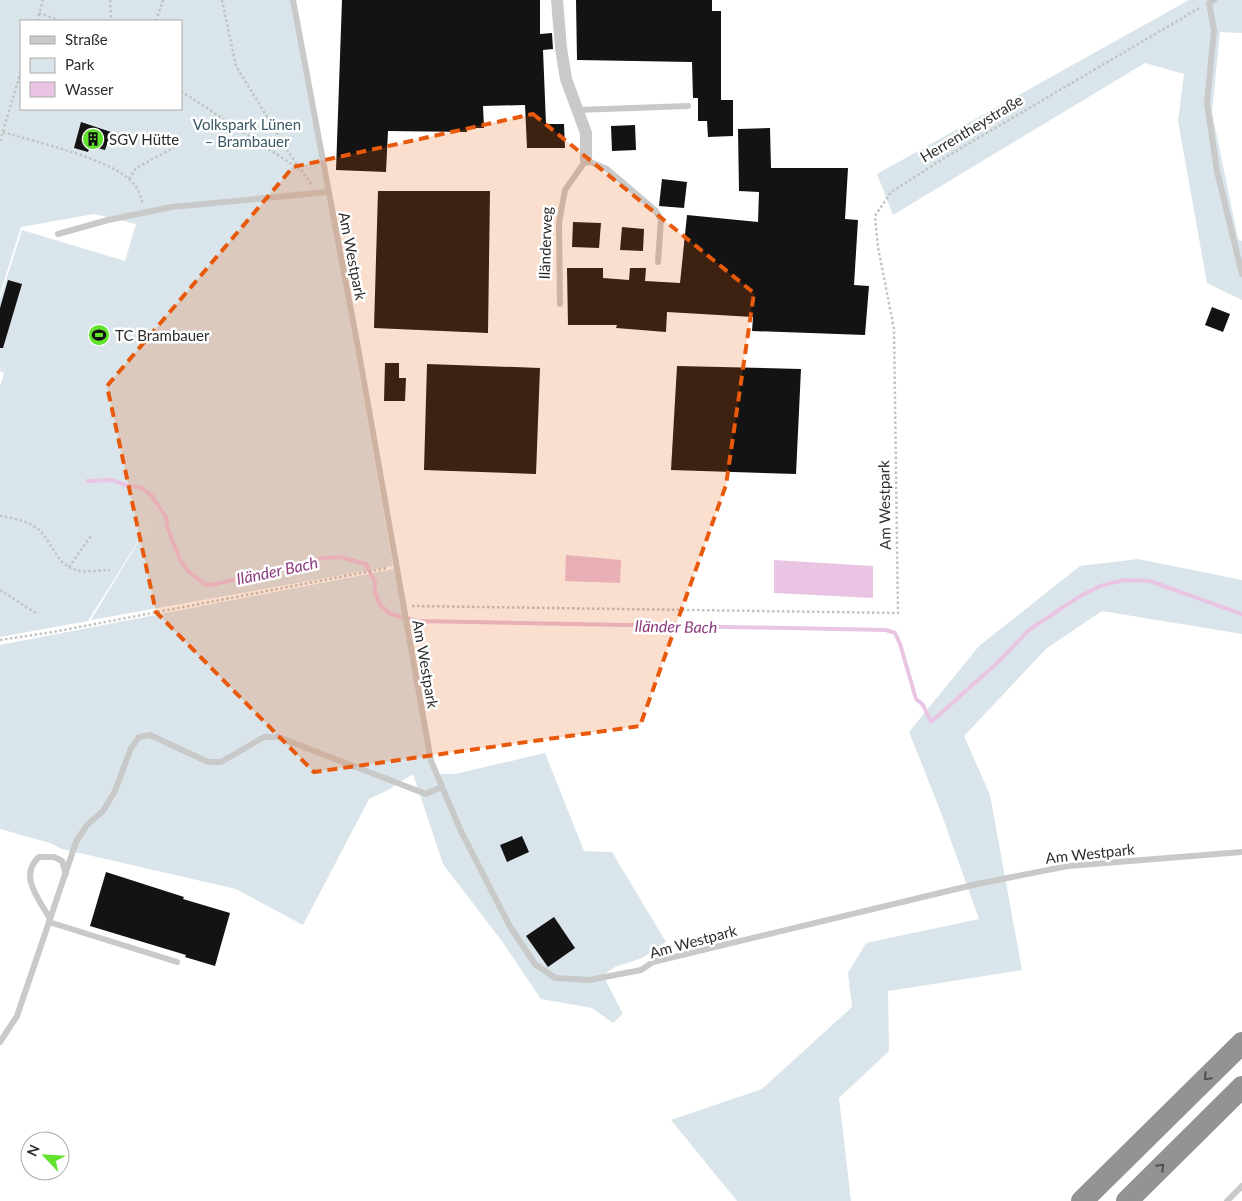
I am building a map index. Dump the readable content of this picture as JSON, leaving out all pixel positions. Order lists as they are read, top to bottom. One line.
{"streets":{"lane":["Iländerweg","Am Westpark"],"path":["Herrentheystraße"]},"crossings":[["Herrentheystraße","Am Westpark"]],"water":["Iländer Bach"],"parks":["Volkspark Lünen – Brambauer"],"places":{"building":["SGV Hütte"],"sports":["TC Brambauer"]},"legend":["Straße","Park","Wasser"],"north":"top left"}
